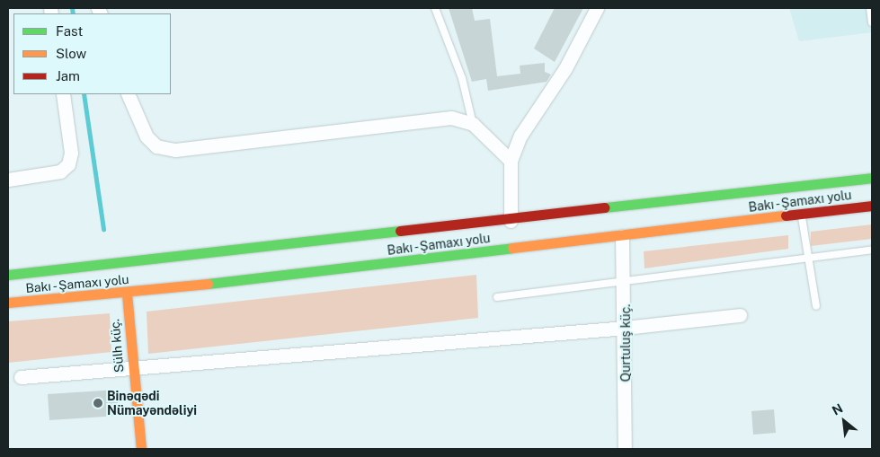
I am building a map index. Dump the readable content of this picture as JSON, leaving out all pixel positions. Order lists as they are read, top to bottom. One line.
{"streets":{"main road":["Bakı - Şamaxı yolu","Sülh küç."],"street":["Qurtuluş küç."]},"crossings":[["Bakı - Şamaxı yolu","Qurtuluş küç."],["Bakı - Şamaxı yolu","Sülh küç."]],"places":["Binəqədi Nümayəndəliyi"],"legend":["Fast","Slow","Jam"],"north":"top left"}
